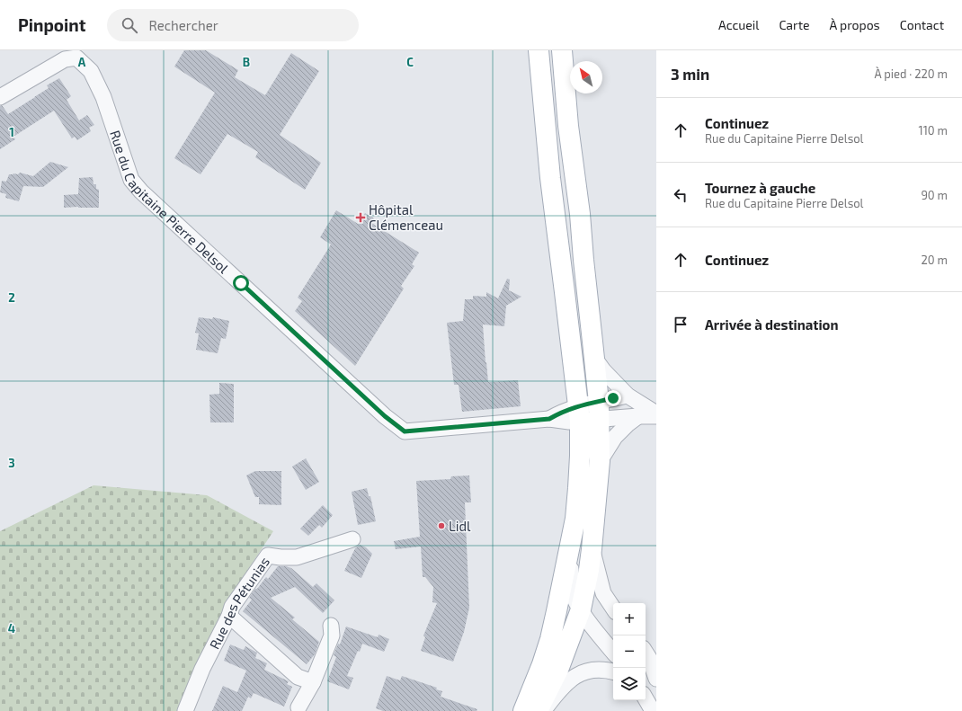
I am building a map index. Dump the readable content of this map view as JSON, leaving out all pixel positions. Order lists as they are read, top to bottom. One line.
{"streets":{"street":["Rue du Capitaine Pierre Delsol","Rue des Pétunias"]},"places":{"health":["Hôpital Clémenceau"],"other":["Lidl"]},"north":"top left","page":{"header":"Pinpoint","search":"Rechercher","nav":["Accueil","Carte","À propos","Contact"],"heading":["3 min","À pied · 220 m"],"list":[["Continuez","Rue du Capitaine Pierre Delsol","110 m"],["Tournez à gauche","Rue du Capitaine Pierre Delsol","90 m"],["Continuez","20 m"],"Arrivée à destination"],"map_buttons":["+","−"]},"grid":{"columns":["A","B","C"],"rows":["1","2","3","4"]}}
